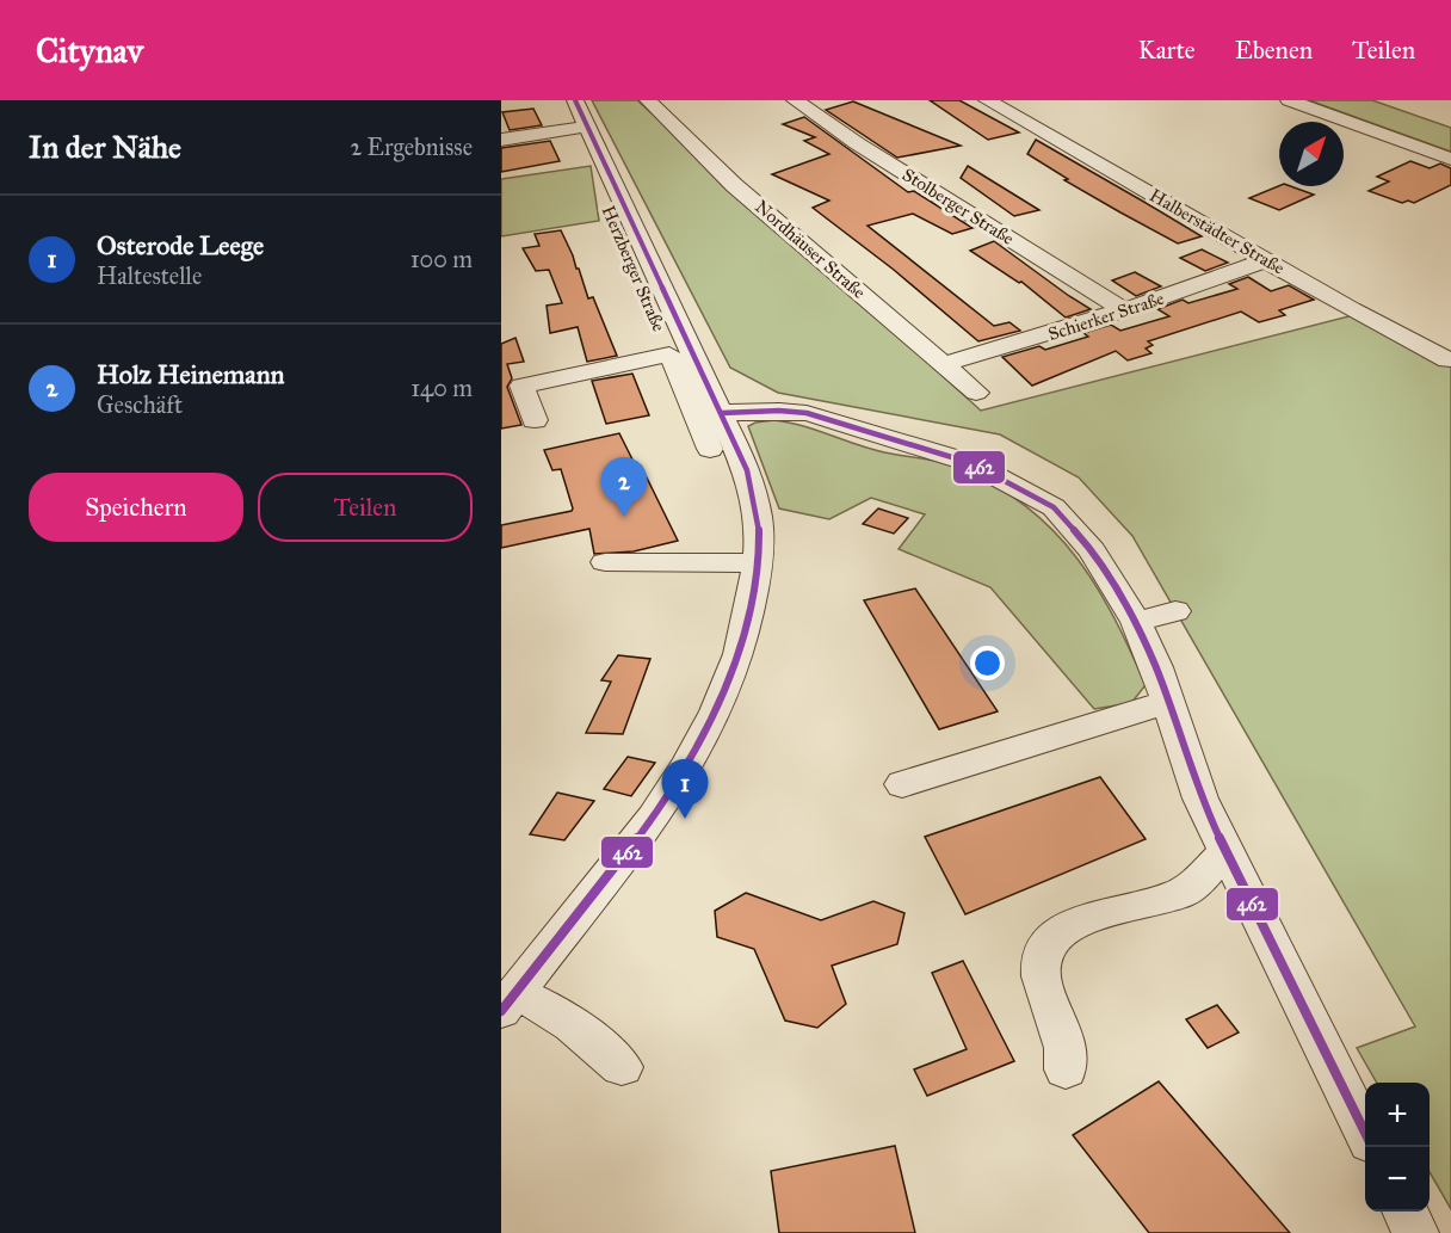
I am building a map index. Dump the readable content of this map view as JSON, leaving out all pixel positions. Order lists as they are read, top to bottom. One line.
{"streets":{"street":["Stolberger Straße","Halberstädter Straße","Nordhäuser Straße","Herzberger Straße","Schierker Straße"]},"crossings":[["Stolberger Straße","Schierker Straße"],["Halberstädter Straße","Schierker Straße"],["Nordhäuser Straße","Schierker Straße"]],"lines":["transit line 462"],"north":"top right","page":{"header":"Citynav","nav":["Karte","Ebenen","Teilen"],"heading":["In der Nähe","2 Ergebnisse"],"list":[{"mark":"1","name":"Osterode Leege","note":"Haltestelle","value":"100 m"},{"mark":"2","name":"Holz Heinemann","note":"Geschäft","value":"140 m"}],"buttons":["Speichern","Teilen"],"pins":["2","1"],"map_buttons":["+","−"]}}
